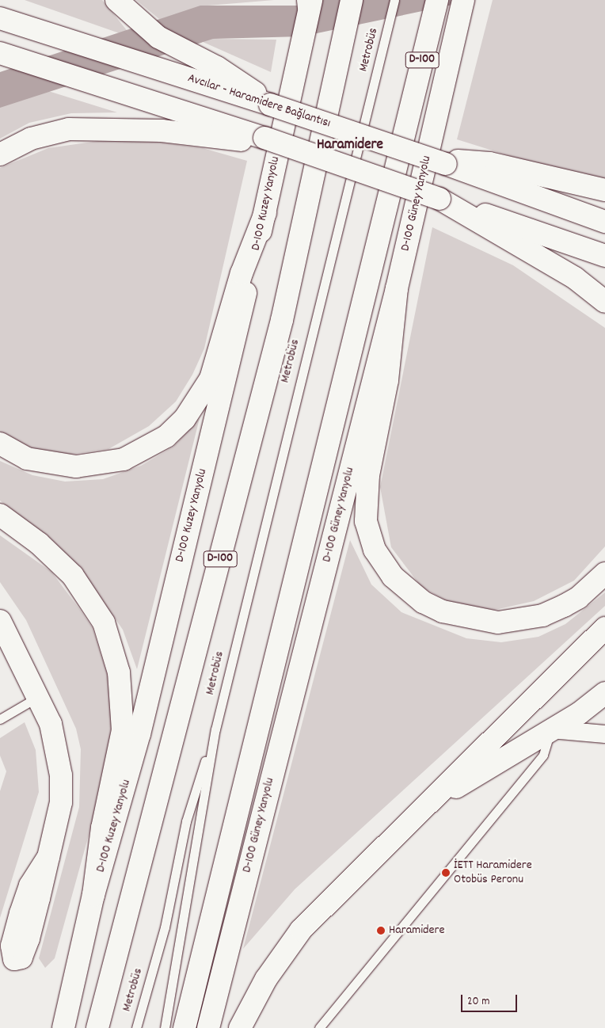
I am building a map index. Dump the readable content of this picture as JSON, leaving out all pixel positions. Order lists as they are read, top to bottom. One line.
{"streets":{"main road":["D-100","Avcılar - Haramidere Bağlantısı","D-100 Kuzey Yanyolu","D-100 Güney Yanyolu"],"lane":["Metrobüs"]},"districts":["Haramidere"],"places":["İETT Haramidere Otobüs Peronu","Haramidere"],"scale_bar":"20 m"}
